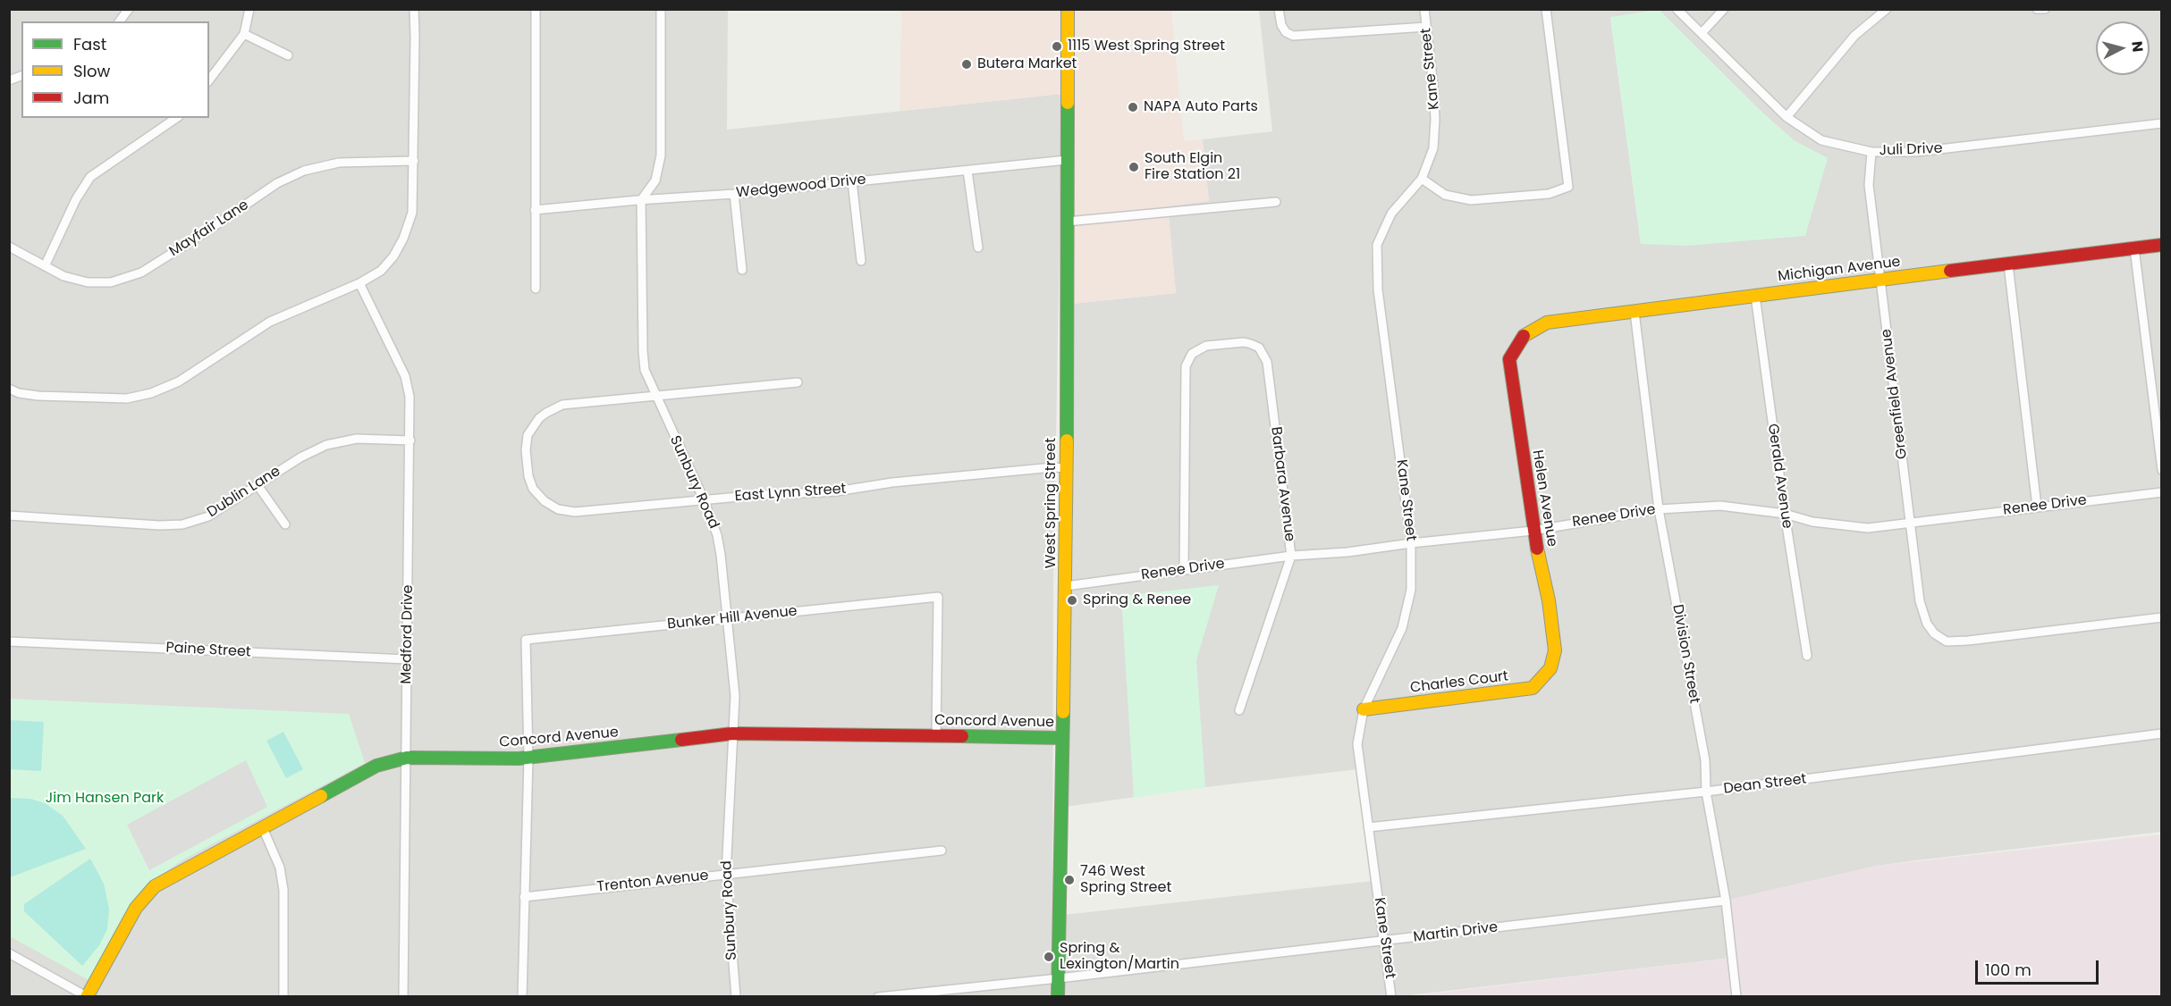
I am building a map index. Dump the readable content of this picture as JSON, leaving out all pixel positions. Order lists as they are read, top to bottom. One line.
{"streets":{"street":["Kane Street","Juli Drive","Wedgewood Drive","Mayfair Lane","Michigan Avenue","Greenfield Avenue","Gerald Avenue","Sunbury Road","Barbara Avenue","Dublin Lane","East Lynn Street","Helen Avenue","West Spring Street","Renee Drive","Bunker Hill Avenue","Medford Drive","Paine Street","Division Street","Charles Court","Concord Avenue","Dean Street","Trenton Avenue","Martin Drive"]},"crossings":[["Kane Street","Renee Drive"],["Kane Street","Charles Court"],["Kane Street","Dean Street"],["Kane Street","Martin Drive"],["Juli Drive","Greenfield Avenue"],["Wedgewood Drive","Sunbury Road"],["Wedgewood Drive","West Spring Street"],["Michigan Avenue","Greenfield Avenue"],["Michigan Avenue","Gerald Avenue"],["Michigan Avenue","Helen Avenue"],["Michigan Avenue","Division Street"],["Greenfield Avenue","Renee Drive"],["Gerald Avenue","Renee Drive"],["Sunbury Road","East Lynn Street"],["Sunbury Road","Bunker Hill Avenue"],["Sunbury Road","Concord Avenue"],["Sunbury Road","Trenton Avenue"],["Barbara Avenue","Renee Drive"],["Dublin Lane","Medford Drive"],["East Lynn Street","West Spring Street"],["Helen Avenue","Renee Drive"],["Helen Avenue","Charles Court"],["West Spring Street","Renee Drive"],["West Spring Street","Concord Avenue"],["West Spring Street","Martin Drive"],["Renee Drive","Division Street"],["Bunker Hill Avenue","Concord Avenue"],["Medford Drive","Paine Street"],["Medford Drive","Concord Avenue"],["Division Street","Dean Street"],["Division Street","Martin Drive"]],"parks":["Jim Hansen Park"],"places":["1115 West Spring Street","Butera Market","NAPA Auto Parts","South Elgin Fire Station 21","Spring & Renee","746 West Spring Street","Spring & Lexington/Martin"],"legend":["Fast","Slow","Jam"],"scale_bar":"100 m","north":"right"}
